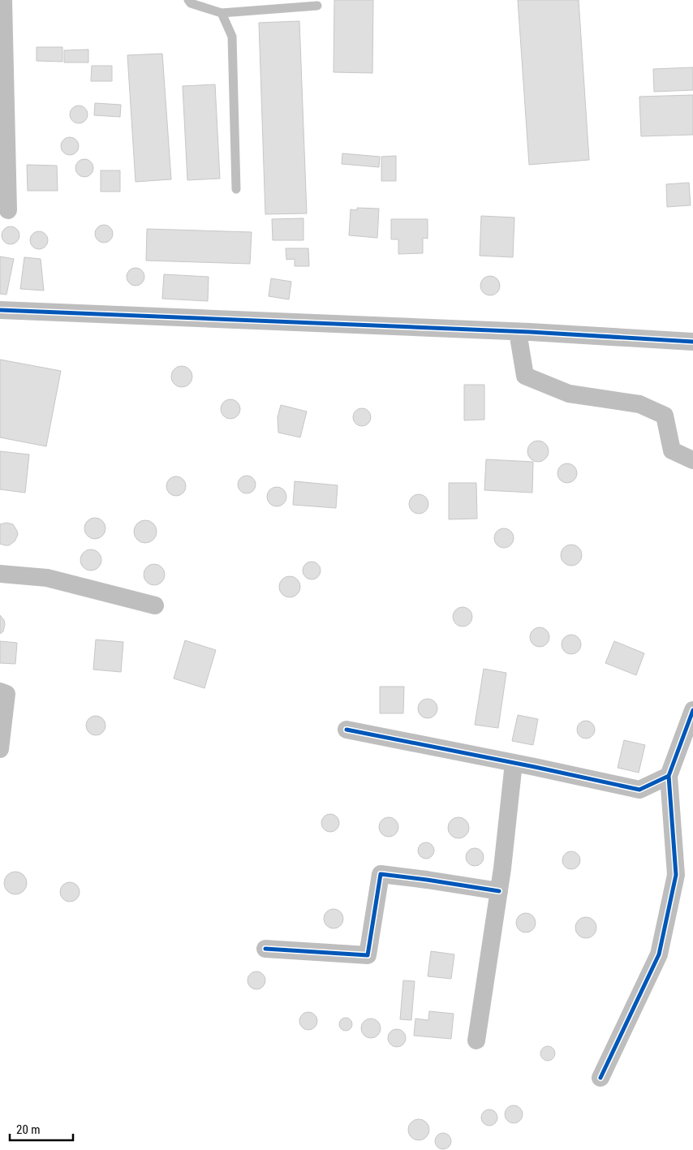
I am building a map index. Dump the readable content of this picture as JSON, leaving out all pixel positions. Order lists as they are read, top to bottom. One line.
{"scale_bar":"20 m"}
